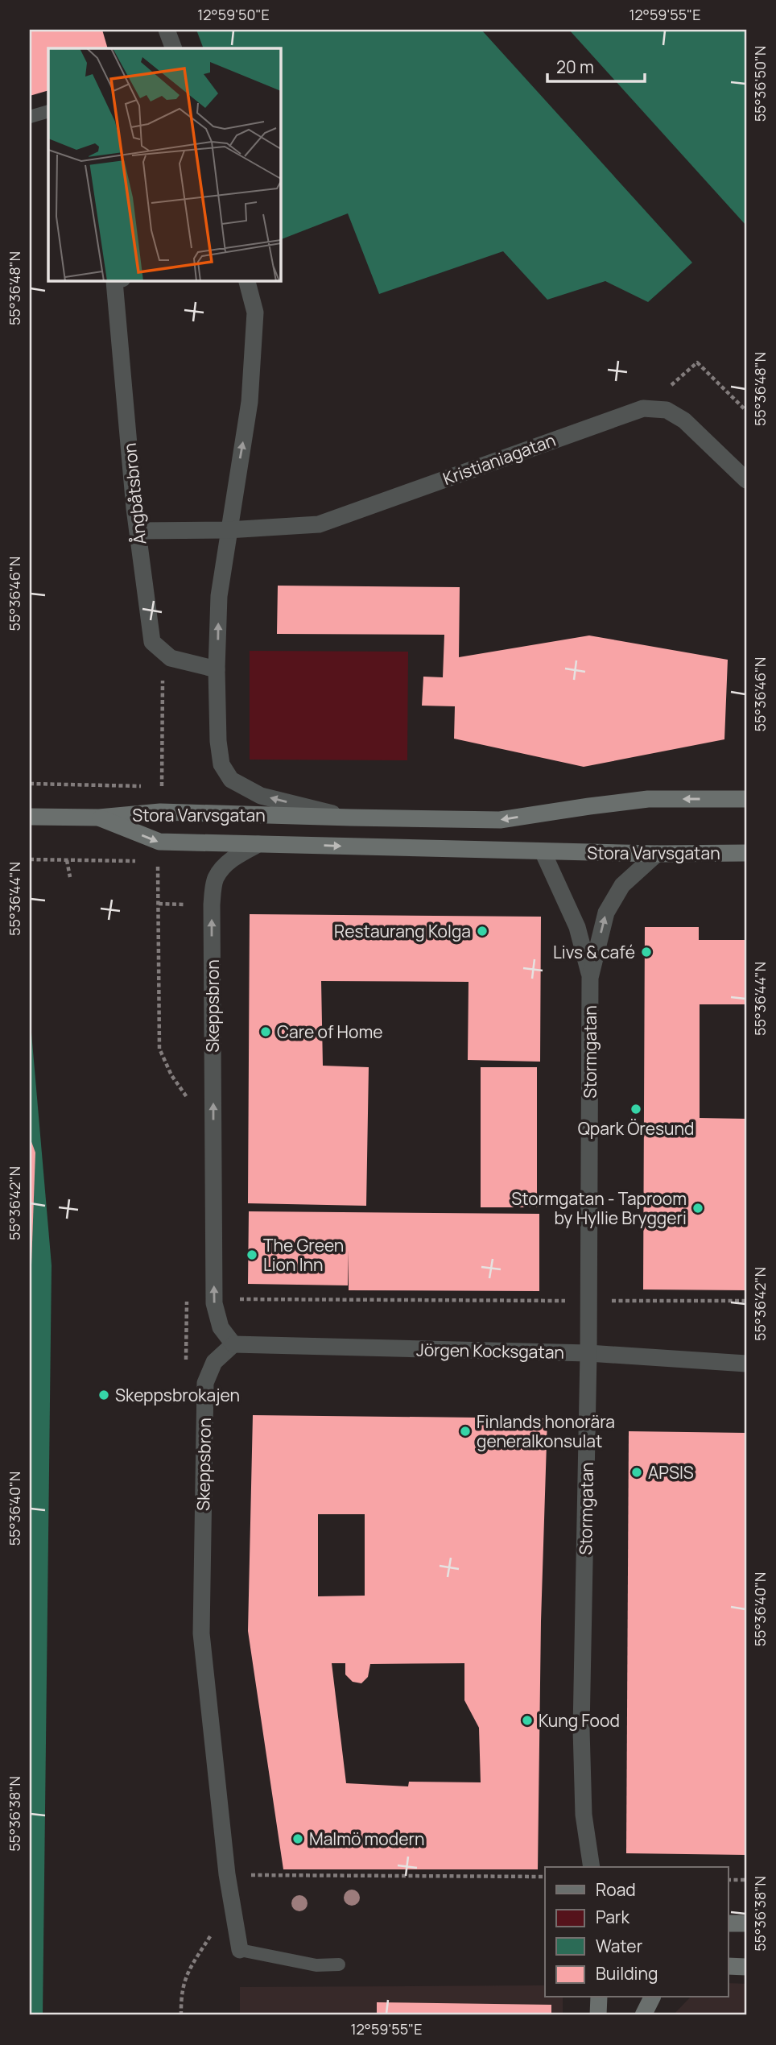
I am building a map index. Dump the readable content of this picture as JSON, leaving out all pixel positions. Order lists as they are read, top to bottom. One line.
{"streets":{"street":["Kristianiagatan","Ångbåtsbron","Stora Varvsgatan","Skeppsbron","Stormgatan","Jörgen Kocksgatan"]},"crossings":[["Kristianiagatan","Ångbåtsbron"],["Stora Varvsgatan","Skeppsbron"],["Stora Varvsgatan","Stormgatan"],["Skeppsbron","Jörgen Kocksgatan"],["Stormgatan","Jörgen Kocksgatan"]],"one_way":["Skeppsbron"],"places":["Restaurang Kolga","Livs & café","Care of Home","Qpark Öresund","Stormgatan - Taproom by Hyllie Bryggeri","The Green Lion Inn","Skeppsbrokajen","Finlands honorära generalkonsulat","APSIS","Kung Food","Malmö modern"],"legend":["Road","Park","Water","Building"],"scale_bar":"20 m","coordinates":["12°59'50\"E","12°59'55\"E","55°36'50\"N","55°36'48\"N","55°36'46\"N","55°36'44\"N","55°36'42\"N","55°36'40\"N","55°36'38\"N"]}
